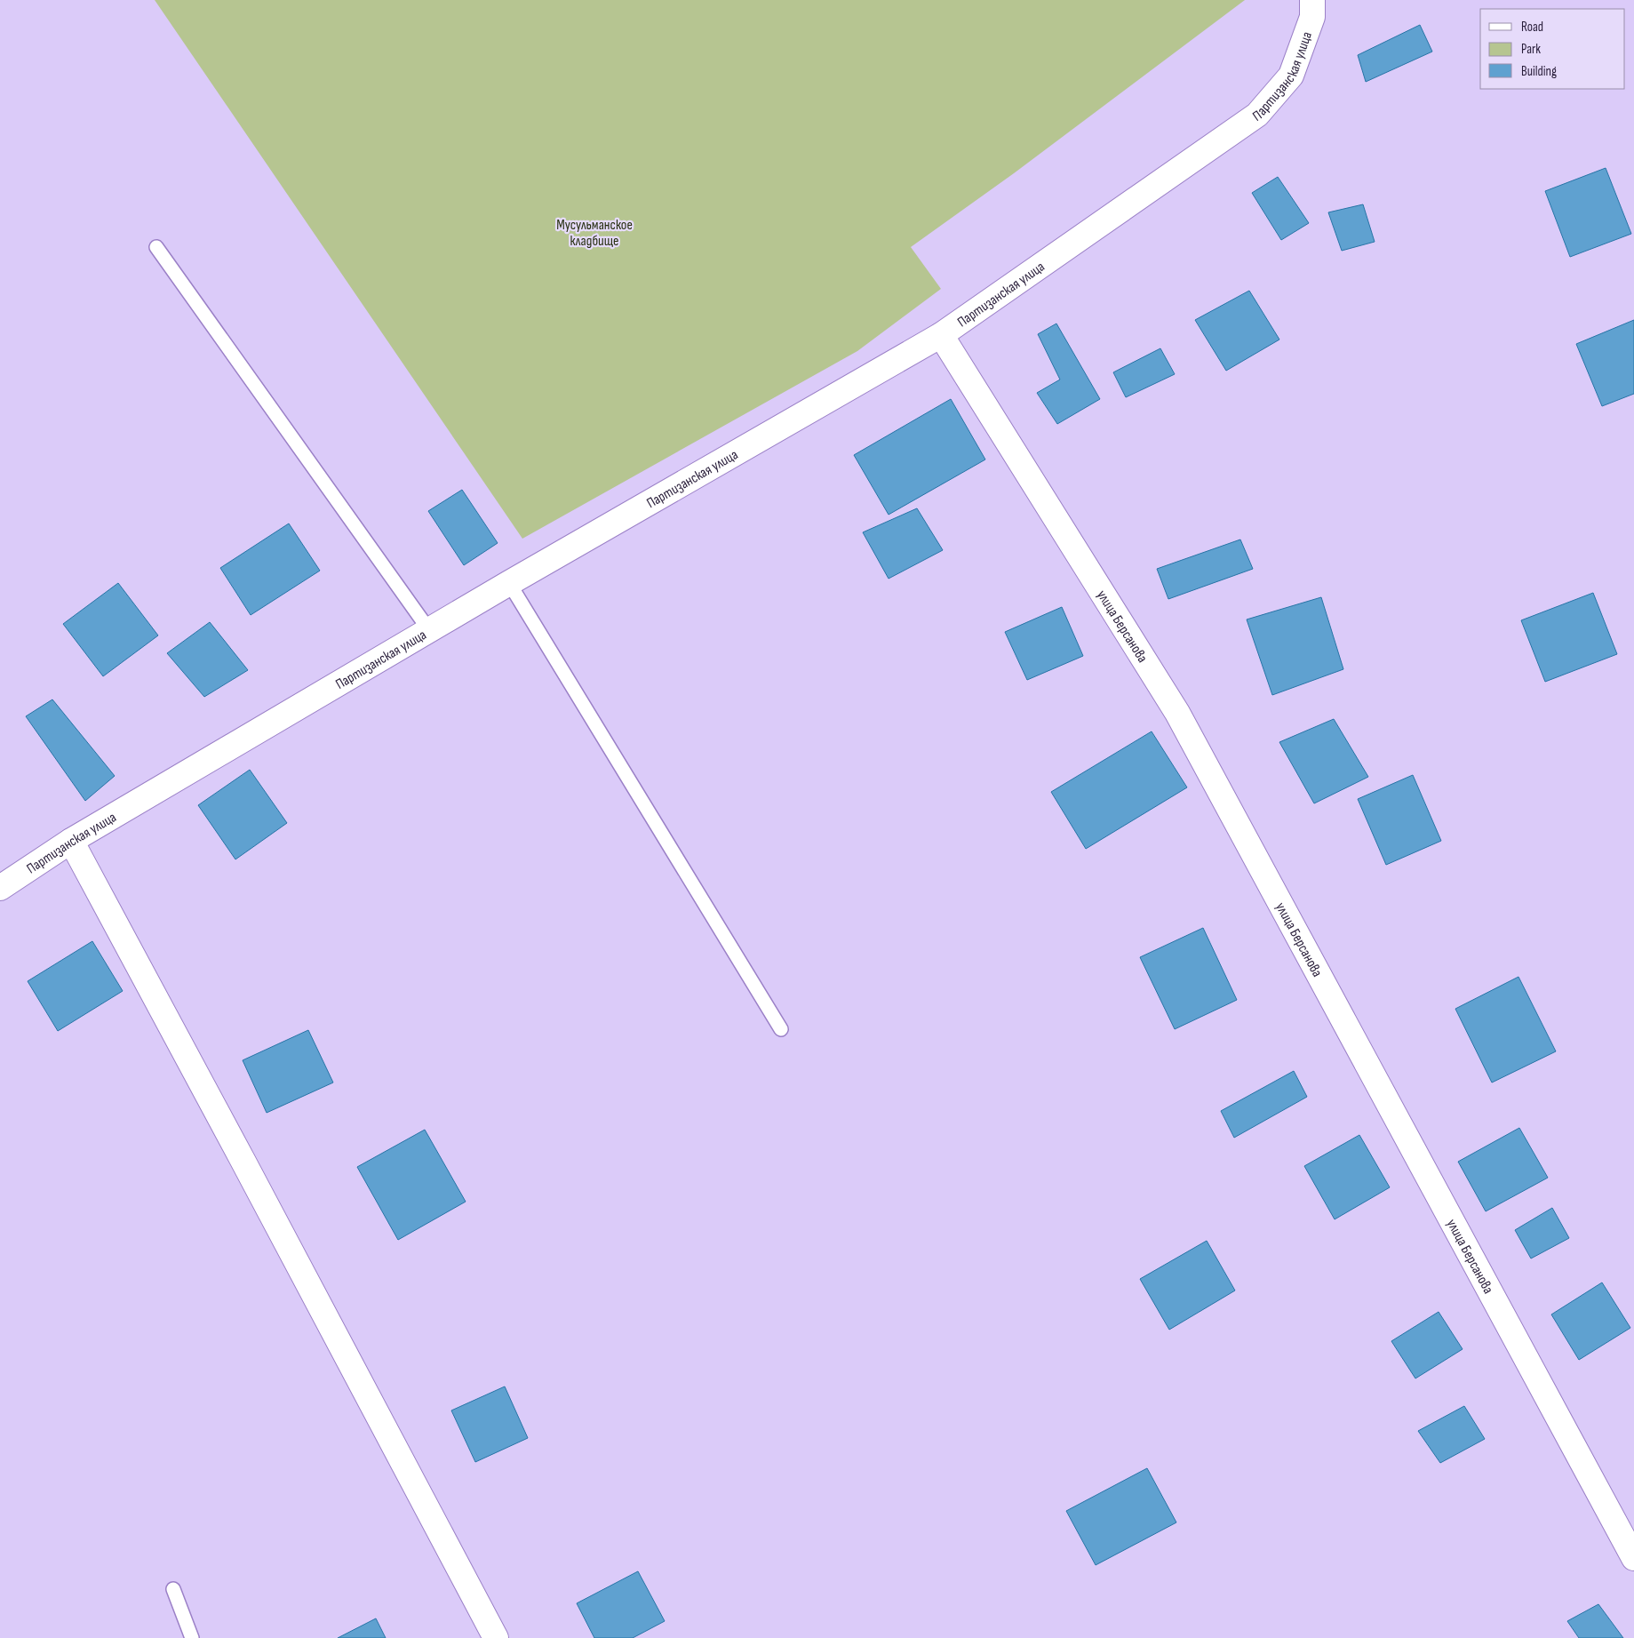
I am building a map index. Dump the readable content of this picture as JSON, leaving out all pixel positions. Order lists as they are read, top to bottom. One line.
{"streets":{"street":["Партизанская улица","улица Берсанова"]},"crossings":[["Партизанская улица","улица Берсанова"]],"parks":["Мусульманское кладбище"],"legend":["Road","Park","Building"]}
